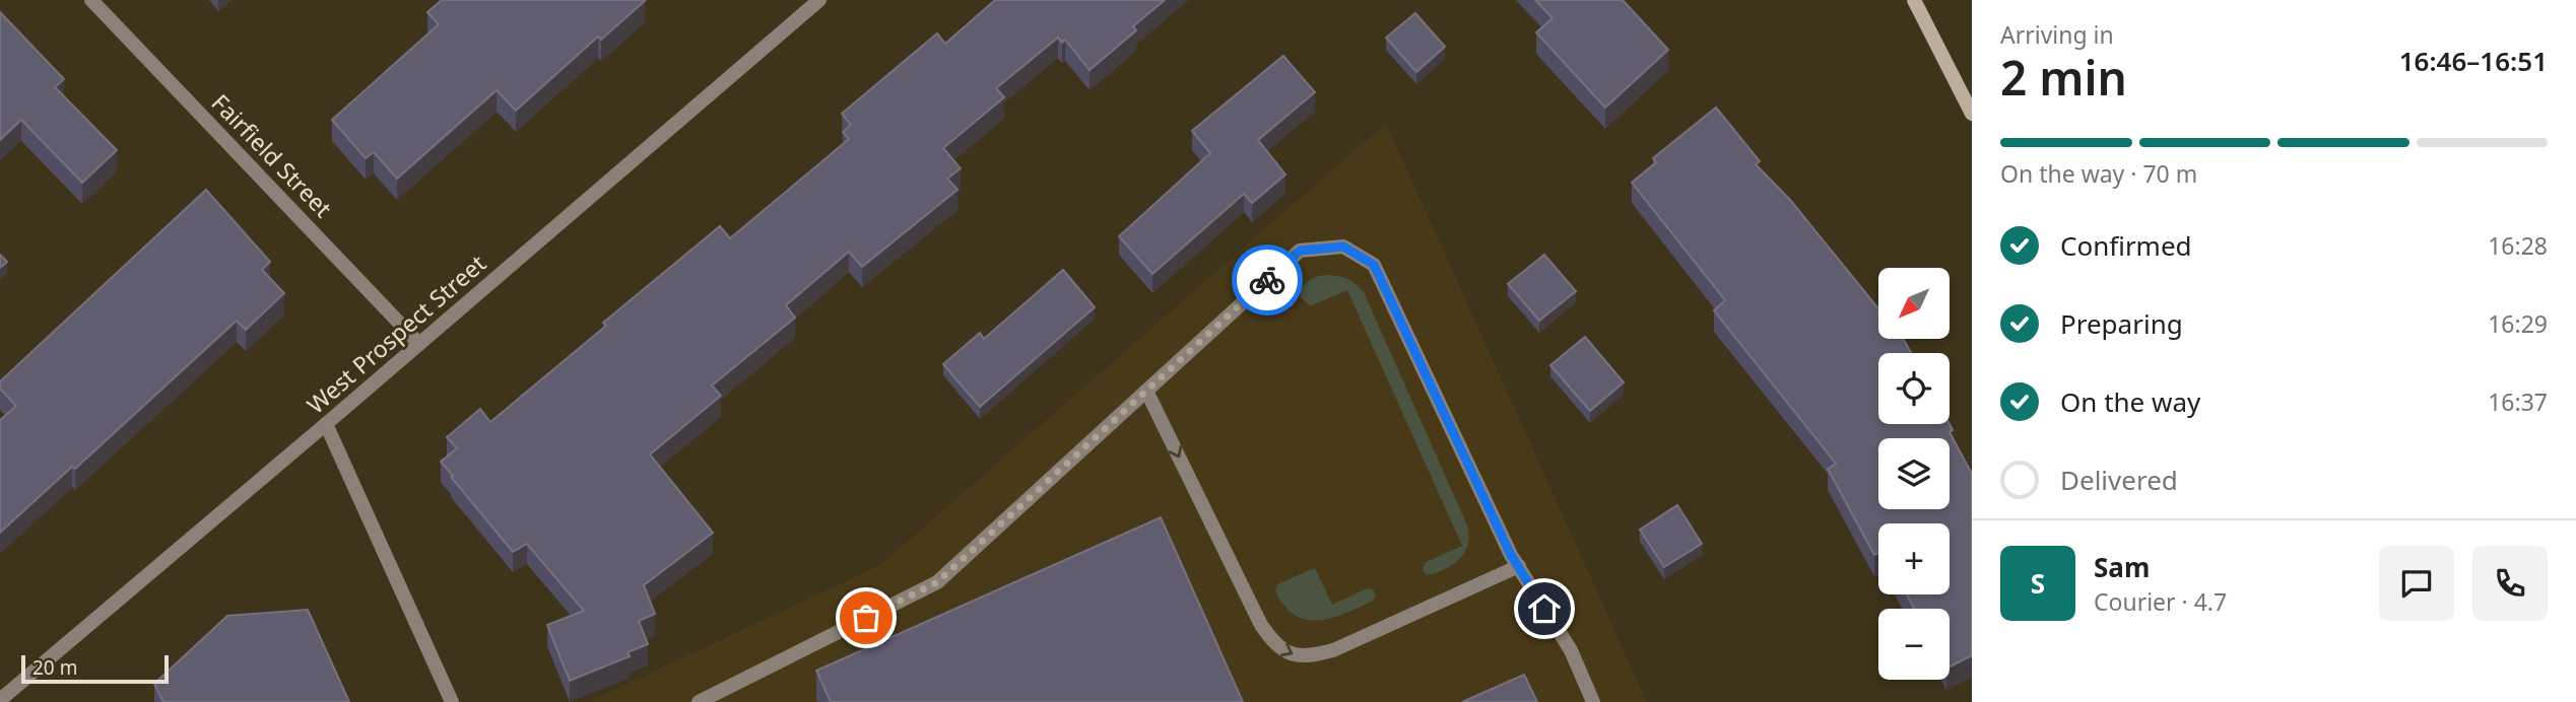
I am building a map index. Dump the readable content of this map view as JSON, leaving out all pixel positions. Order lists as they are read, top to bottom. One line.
{"streets":{"street":["Fairfield Street","West Prospect Street"]},"crossings":[["Fairfield Street","West Prospect Street"]],"scale_bar":"20 m","north":"bottom left","page":{"heading":["2 min","Arriving in","16:46–16:51"],"panel":["Sam","Courier · 4.7"],"bar":"On the way · 70 m","list":[["Confirmed","16:28"],["Preparing","16:29"],["On the way","16:37"],"Delivered"],"map_buttons":["+","−"],"round":"S","scale":"20 m"}}
